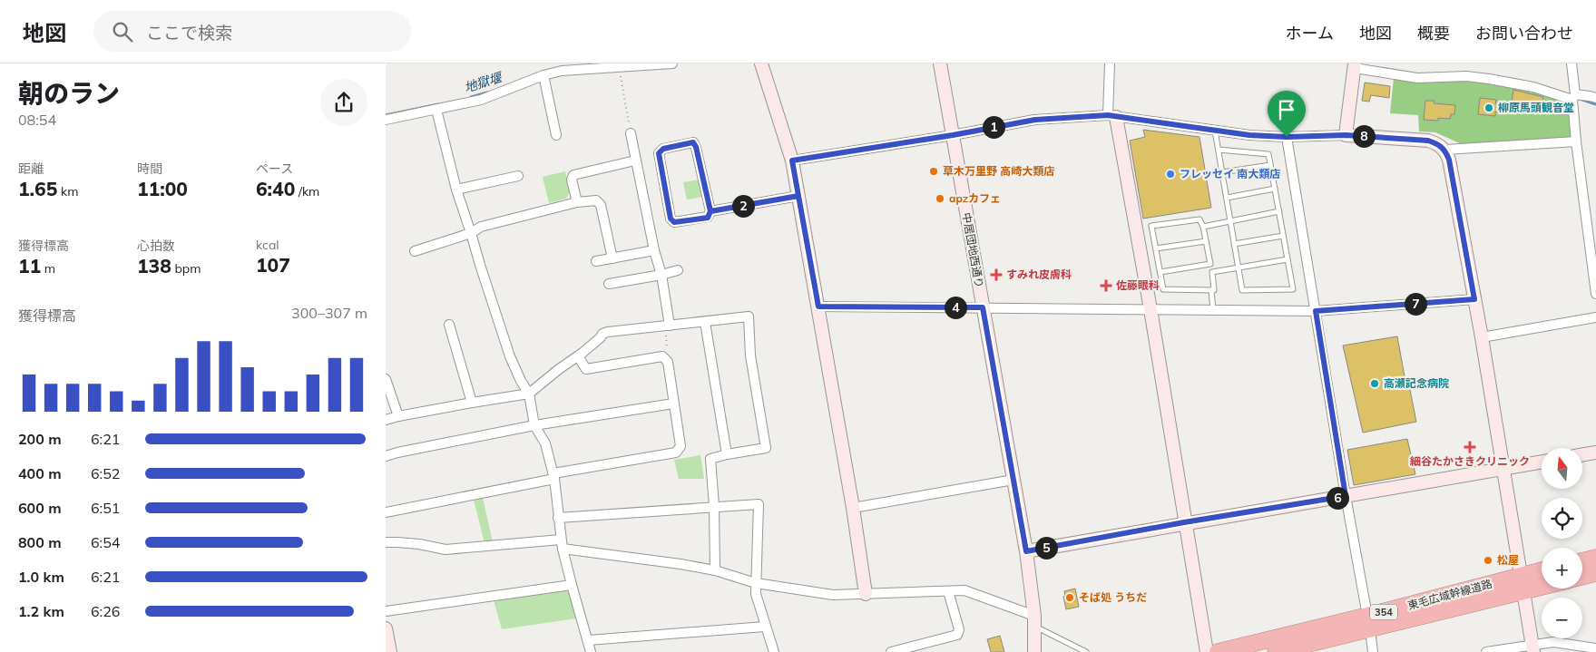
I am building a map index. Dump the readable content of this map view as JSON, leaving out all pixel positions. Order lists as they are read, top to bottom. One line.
{"streets":{"highway":["東毛広域幹線道路","354"],"street":["中居団地西通り"]},"water":["地獄堰"],"places":{"other":["柳原馬頭観音堂","草木万里野 高崎大類店","フレッセイ 南大類店","apzカフェ","高瀬記念病院","松屋","そば処 うちだ"],"health":["すみれ皮膚科","佐藤眼科","細谷たかさきクリニック"]},"north":"top","page":{"header":"地図","search":"ここで検索","nav":["ホーム","地図","概要","お問い合わせ"],"heading":["朝のラン","08:54"],"pins":["1","8","2","7","4","6","5"],"stats":[["距離","1.65 km"],["時間","11:00"],["ペース","6:40 /km"],["獲得標高","11 m"],["心拍数","138 bpm"],["kcal","107"]],"chart":["獲得標高","300–307 m"],"list":[{"name":"200 m","note":"6:21"},{"name":"400 m","note":"6:52"},{"name":"600 m","note":"6:51"},{"name":"800 m","note":"6:54"},{"name":"1.0 km","note":"6:21"},{"name":"1.2 km","note":"6:26"}],"map_buttons":["+","−"]}}
